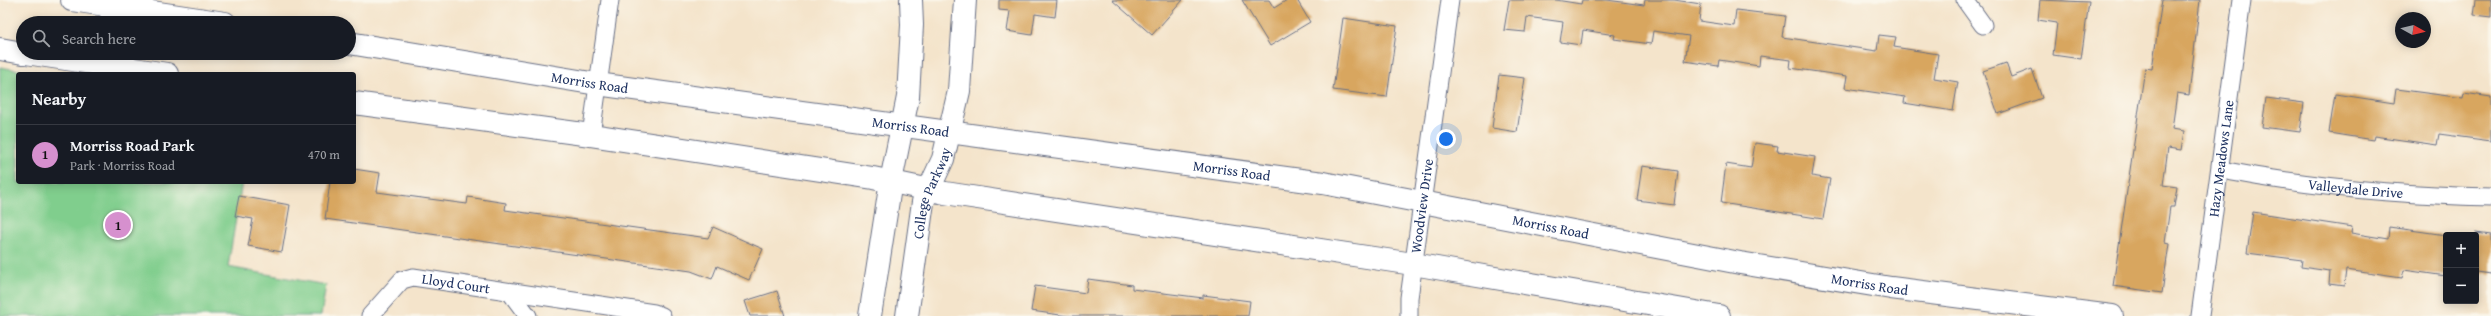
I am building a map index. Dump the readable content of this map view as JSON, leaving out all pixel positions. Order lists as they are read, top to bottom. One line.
{"streets":{"main road":["Morriss Road","College Parkway"],"street":["Hazy Meadows Lane","Valleydale Drive","Woodview Drive","Lloyd Court"]},"crossings":[["Morriss Road","College Parkway"],["Morriss Road","Woodview Drive"],["Hazy Meadows Lane","Valleydale Drive"]],"north":"right","page":{"search":"Search here","heading":"Nearby","list":[{"mark":"1","name":"Morriss Road Park","note":"Park · Morriss Road","value":"470 m"}],"pins":"1","map_buttons":["+","−"]}}
